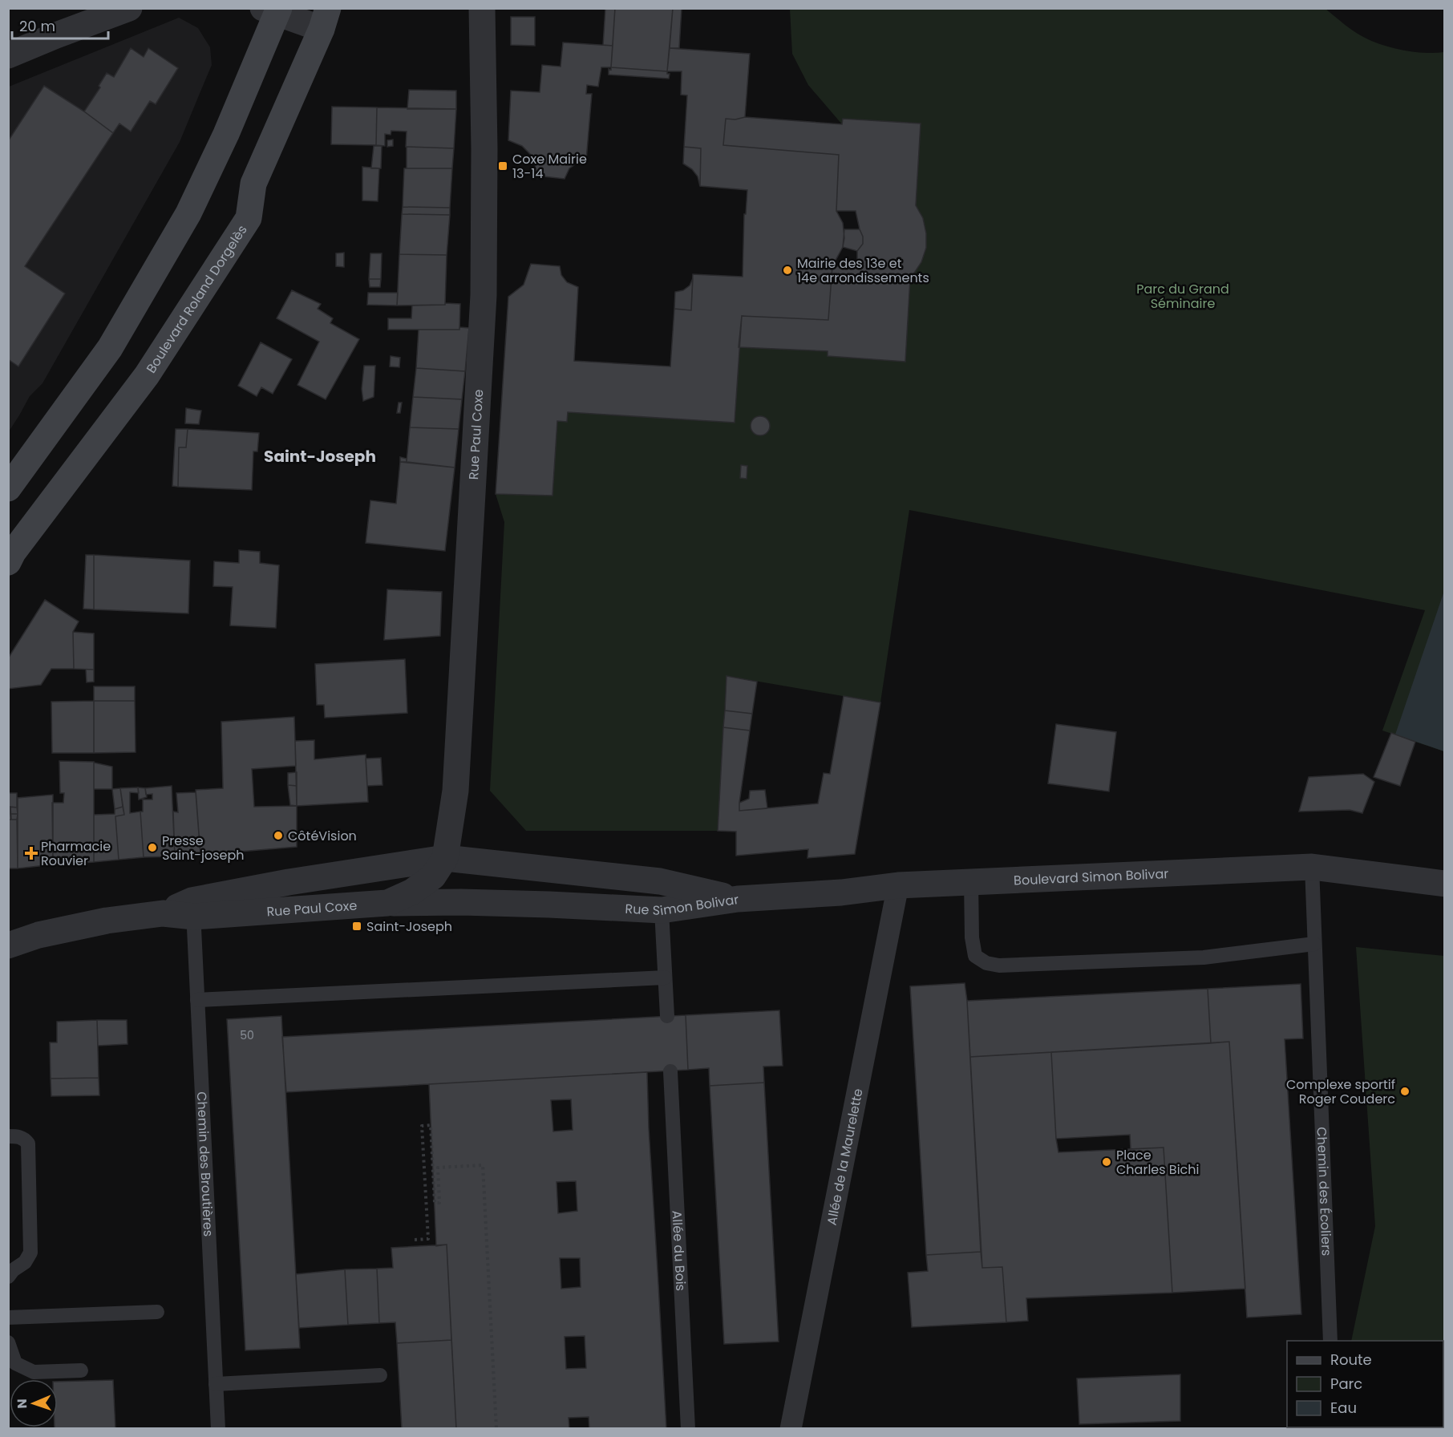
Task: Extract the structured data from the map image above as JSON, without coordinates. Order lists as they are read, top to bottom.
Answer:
{
  "streets": {
    "main road": ["Boulevard Roland Dorgelès"],
    "street": [
      "Rue Paul Coxe",
      "Boulevard Simon Bolivar",
      "Rue Simon Bolivar",
      "Allée de la Maurelette"
    ],
    "lane": ["Chemin des Broutières", "Chemin des Écoliers", "Allée du Bois"]
  },
  "crossings": [
    ["Rue Paul Coxe", "Rue Simon Bolivar"],
    ["Rue Paul Coxe", "Chemin des Broutières"],
    ["Boulevard Simon Bolivar", "Rue Simon Bolivar"],
    ["Boulevard Simon Bolivar", "Allée de la Maurelette"],
    ["Boulevard Simon Bolivar", "Chemin des Écoliers"]
  ],
  "districts": ["Saint-Joseph"],
  "parks": ["Parc du Grand Séminaire"],
  "places": {
    "transit": ["Coxe Mairie 13-14", "Saint-Joseph"],
    "other": [
      "Mairie des 13e et 14e arrondissements",
      "CôtéVision",
      "Presse Saint-joseph",
      "Complexe sportif Roger Couderc",
      "Place Charles Bichi"
    ],
    "health": ["Pharmacie Rouvier"]
  },
  "house_numbers": ["50"],
  "legend": ["Route", "Parc", "Eau"],
  "scale_bar": "20 m",
  "north": "left"
}
